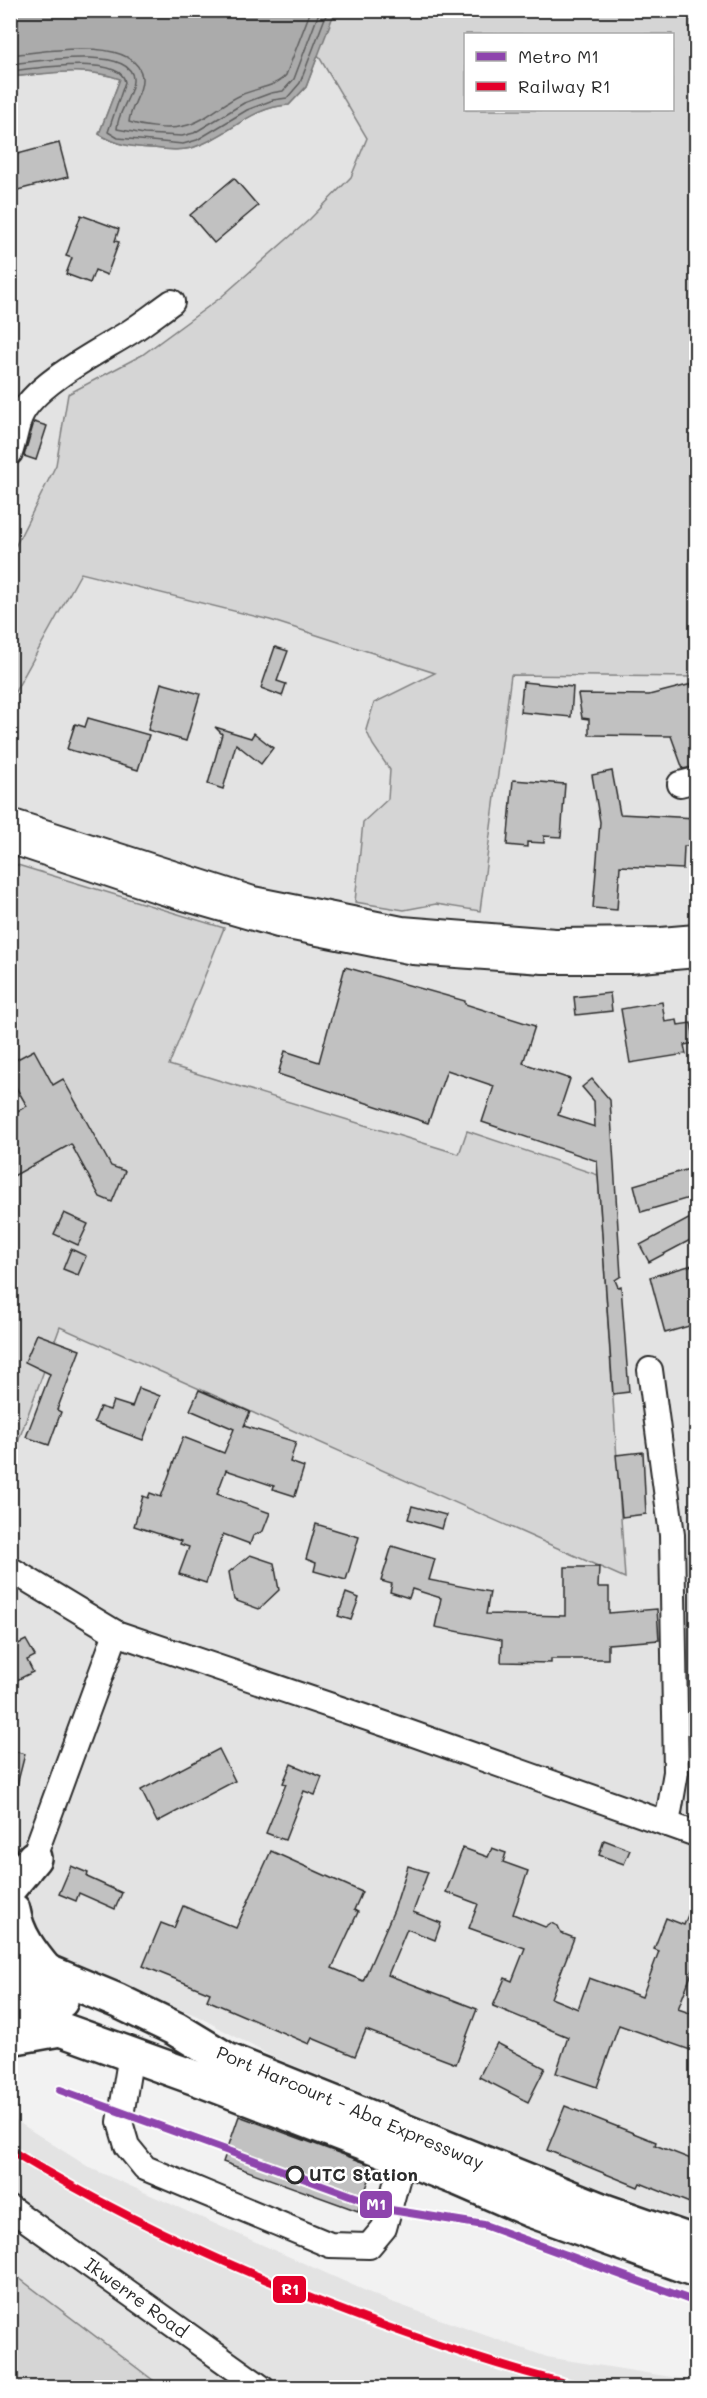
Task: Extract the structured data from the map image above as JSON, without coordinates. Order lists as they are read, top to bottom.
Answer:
{
  "streets": {
    "highway": ["Port Harcourt - Aba Expressway"],
    "street": ["Ikwerre Road"]
  },
  "places": ["UTC Station"],
  "lines": ["metro line M1", "rail line R1"],
  "legend": ["Metro M1", "Railway R1"]
}
